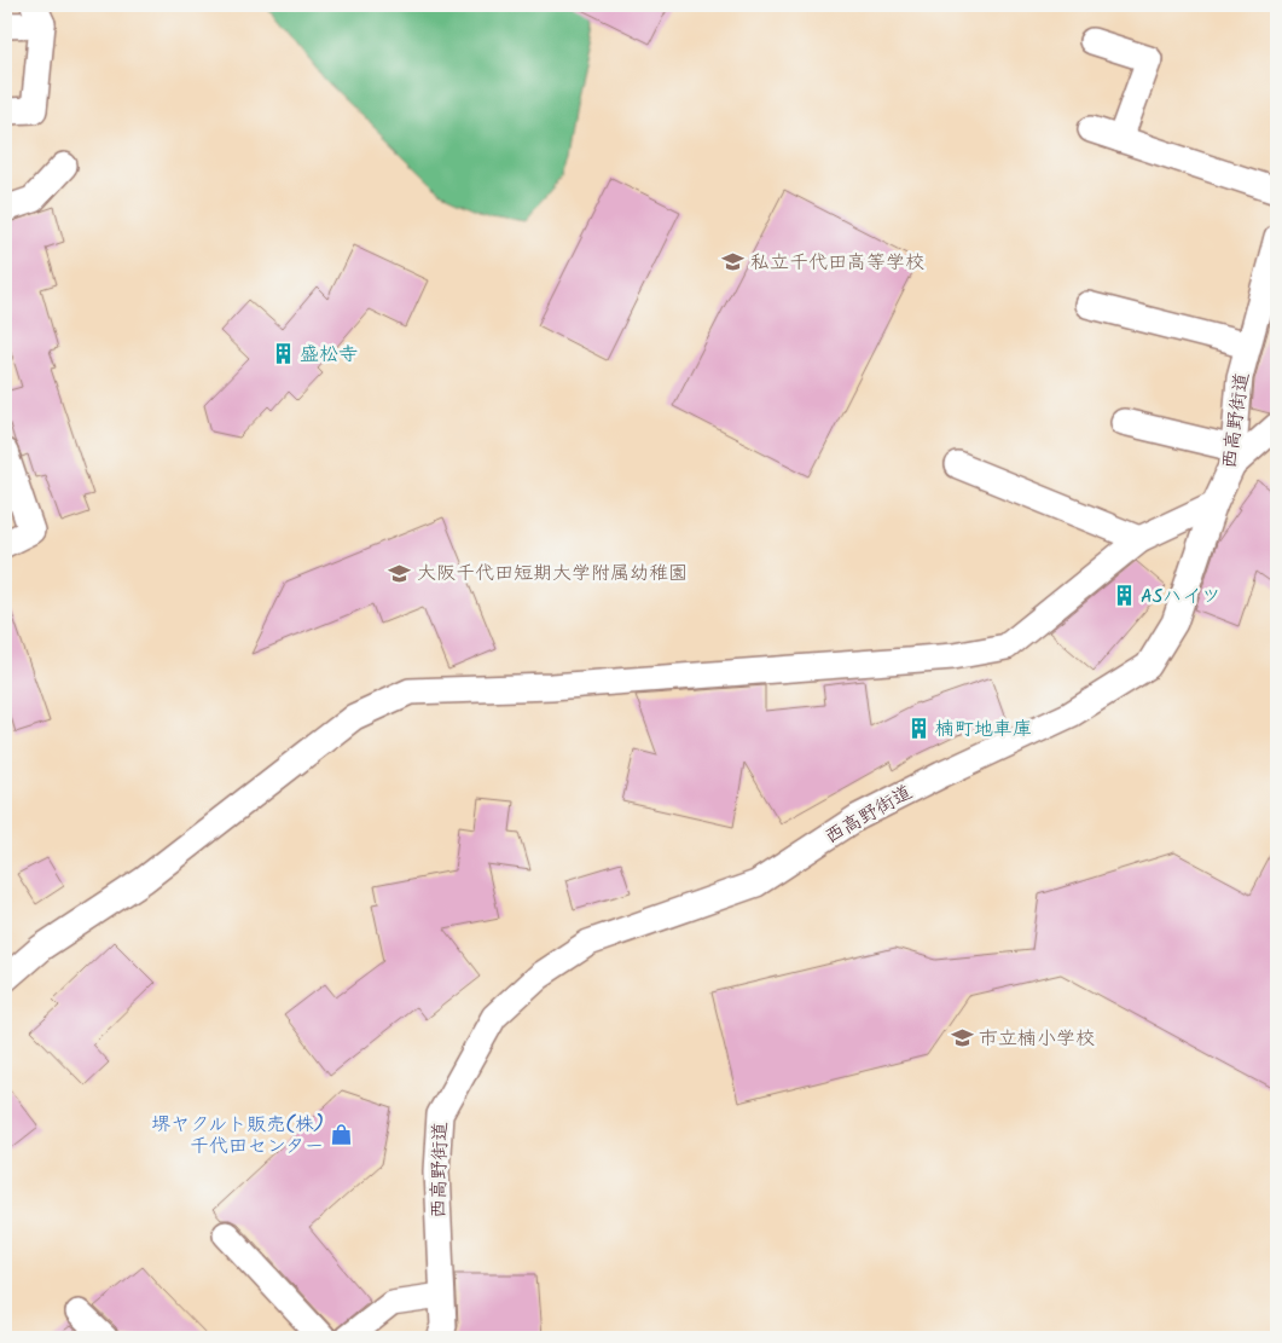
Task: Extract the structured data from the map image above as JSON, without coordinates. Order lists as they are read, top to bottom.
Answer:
{
  "streets": {
    "street": ["西高野街道"]
  },
  "places": {
    "school or university": ["私立千代田高等学校", "大阪千代田短期大学附属幼稚園", "市立楠小学校"],
    "building": ["盛松寺", "ASハイツ", "楠町地車庫"],
    "shop": ["堺ヤクルト販売(株) 千代田センター"]
  }
}
